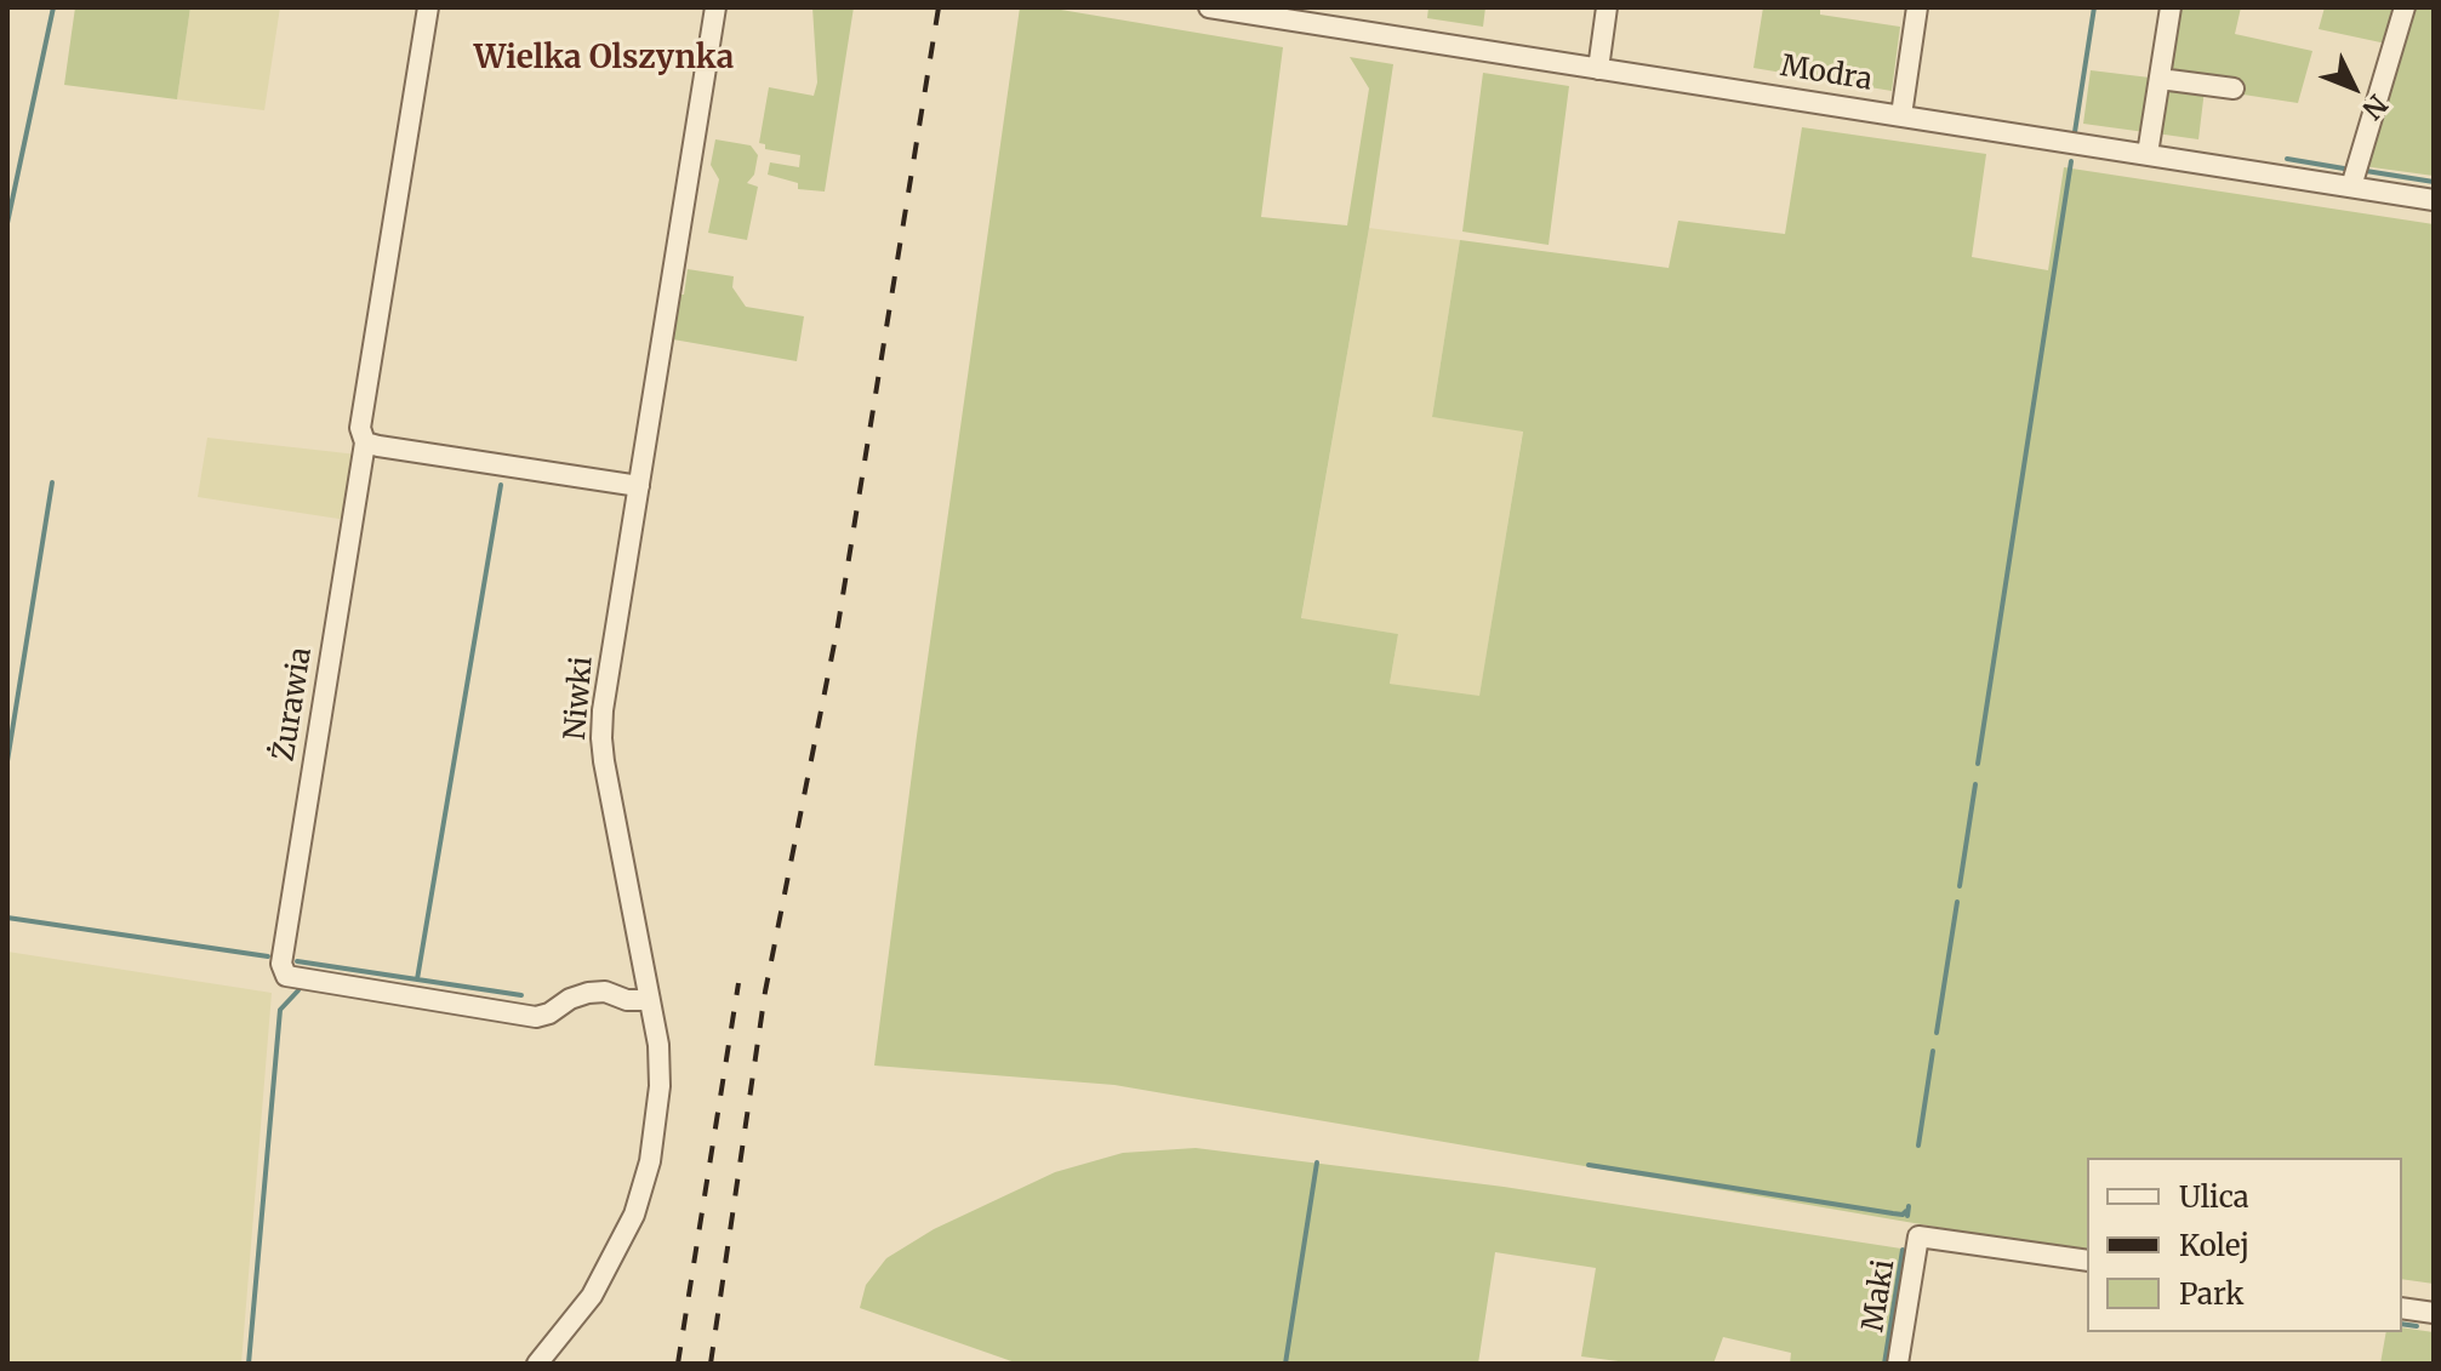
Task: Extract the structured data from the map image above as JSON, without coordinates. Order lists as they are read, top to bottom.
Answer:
{
  "streets": {
    "street": [
      "Modra",
      "Niwki",
      "Żurawia",
      "Maki"
    ]
  },
  "crossings": [
    ["Niwki", "Żurawia"]
  ],
  "districts": ["Wielka Olszynka"],
  "legend": ["Ulica", "Kolej", "Park"],
  "north": "bottom right"
}
